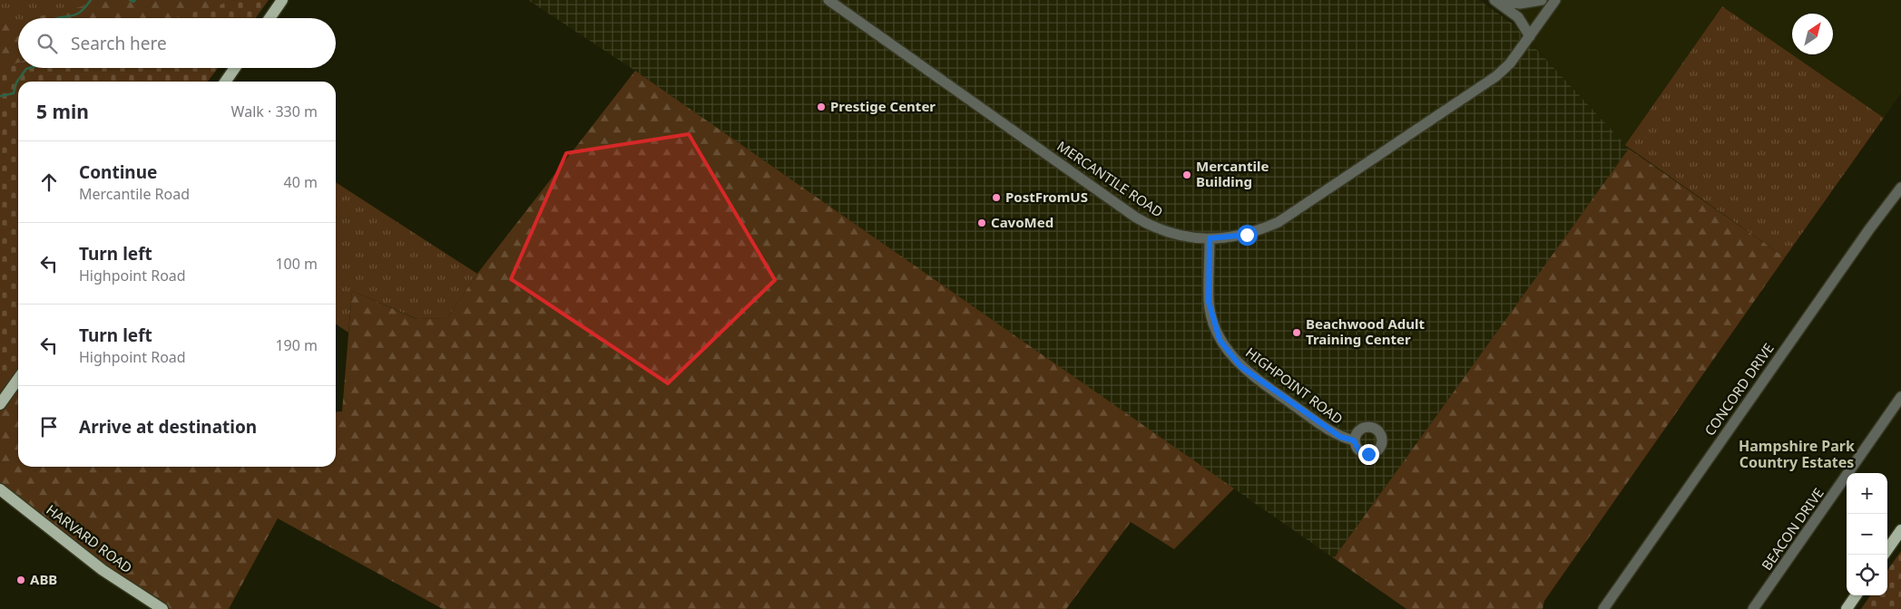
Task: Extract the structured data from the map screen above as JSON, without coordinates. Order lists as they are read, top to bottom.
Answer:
{
  "streets": {
    "main road": ["HARVARD ROAD"],
    "street": [
      "MERCANTILE ROAD",
      "HIGHPOINT ROAD",
      "CONCORD DRIVE",
      "BEACON DRIVE"
    ]
  },
  "crossings": [
    ["MERCANTILE ROAD", "HIGHPOINT ROAD"]
  ],
  "districts": ["Hampshire Park Country Estates"],
  "places": [
    "Prestige Center",
    "Mercantile Building",
    "PostFromUS",
    "CavoMed",
    "Beachwood Adult Training Center",
    "ABB"
  ],
  "north": "top right",
  "page": {
    "search": "Search here",
    "heading": ["5 min", "Walk · 330 m"],
    "list": [
      ["Continue", "Mercantile Road", "40 m"],
      ["Turn left", "Highpoint Road", "100 m"],
      ["Turn left", "Highpoint Road", "190 m"],
      "Arrive at destination"
    ],
    "map_buttons": ["+", "−"]
  }
}
